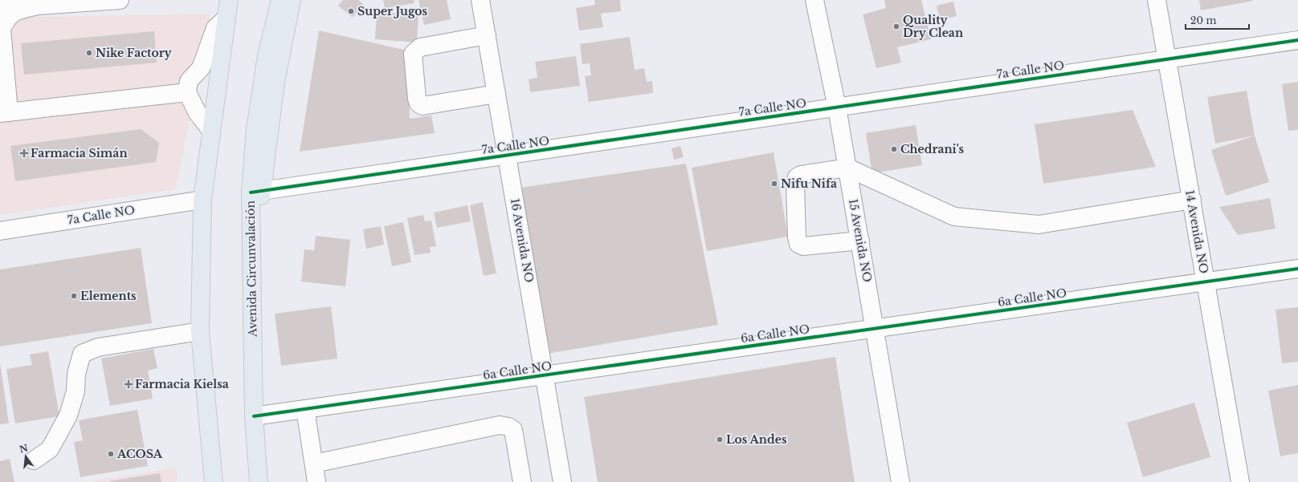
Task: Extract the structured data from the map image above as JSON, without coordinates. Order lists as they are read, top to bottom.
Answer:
{
  "streets": {
    "highway": ["Avenida Circunvalación"],
    "street": [
      "7a Calle NO",
      "14 Avenida NO",
      "16 Avenida NO",
      "15 Avenida NO",
      "6a Calle NO"
    ]
  },
  "crossings": [
    ["7a Calle NO", "14 Avenida NO"],
    ["7a Calle NO", "16 Avenida NO"],
    ["7a Calle NO", "15 Avenida NO"],
    ["7a Calle NO", "Avenida Circunvalación"],
    ["14 Avenida NO", "6a Calle NO"],
    ["16 Avenida NO", "6a Calle NO"],
    ["15 Avenida NO", "6a Calle NO"],
    ["Avenida Circunvalación", "6a Calle NO"]
  ],
  "places": {
    "other": [
      "Super Jugos",
      "Quality Dry Clean",
      "Nike Factory",
      "Chedrani's",
      "Nifu Nifa",
      "Elements",
      "Los Andes",
      "ACOSA"
    ],
    "health": ["Farmacia Simán", "Farmacia Kielsa"]
  },
  "scale_bar": "20 m",
  "north": "top"
}
